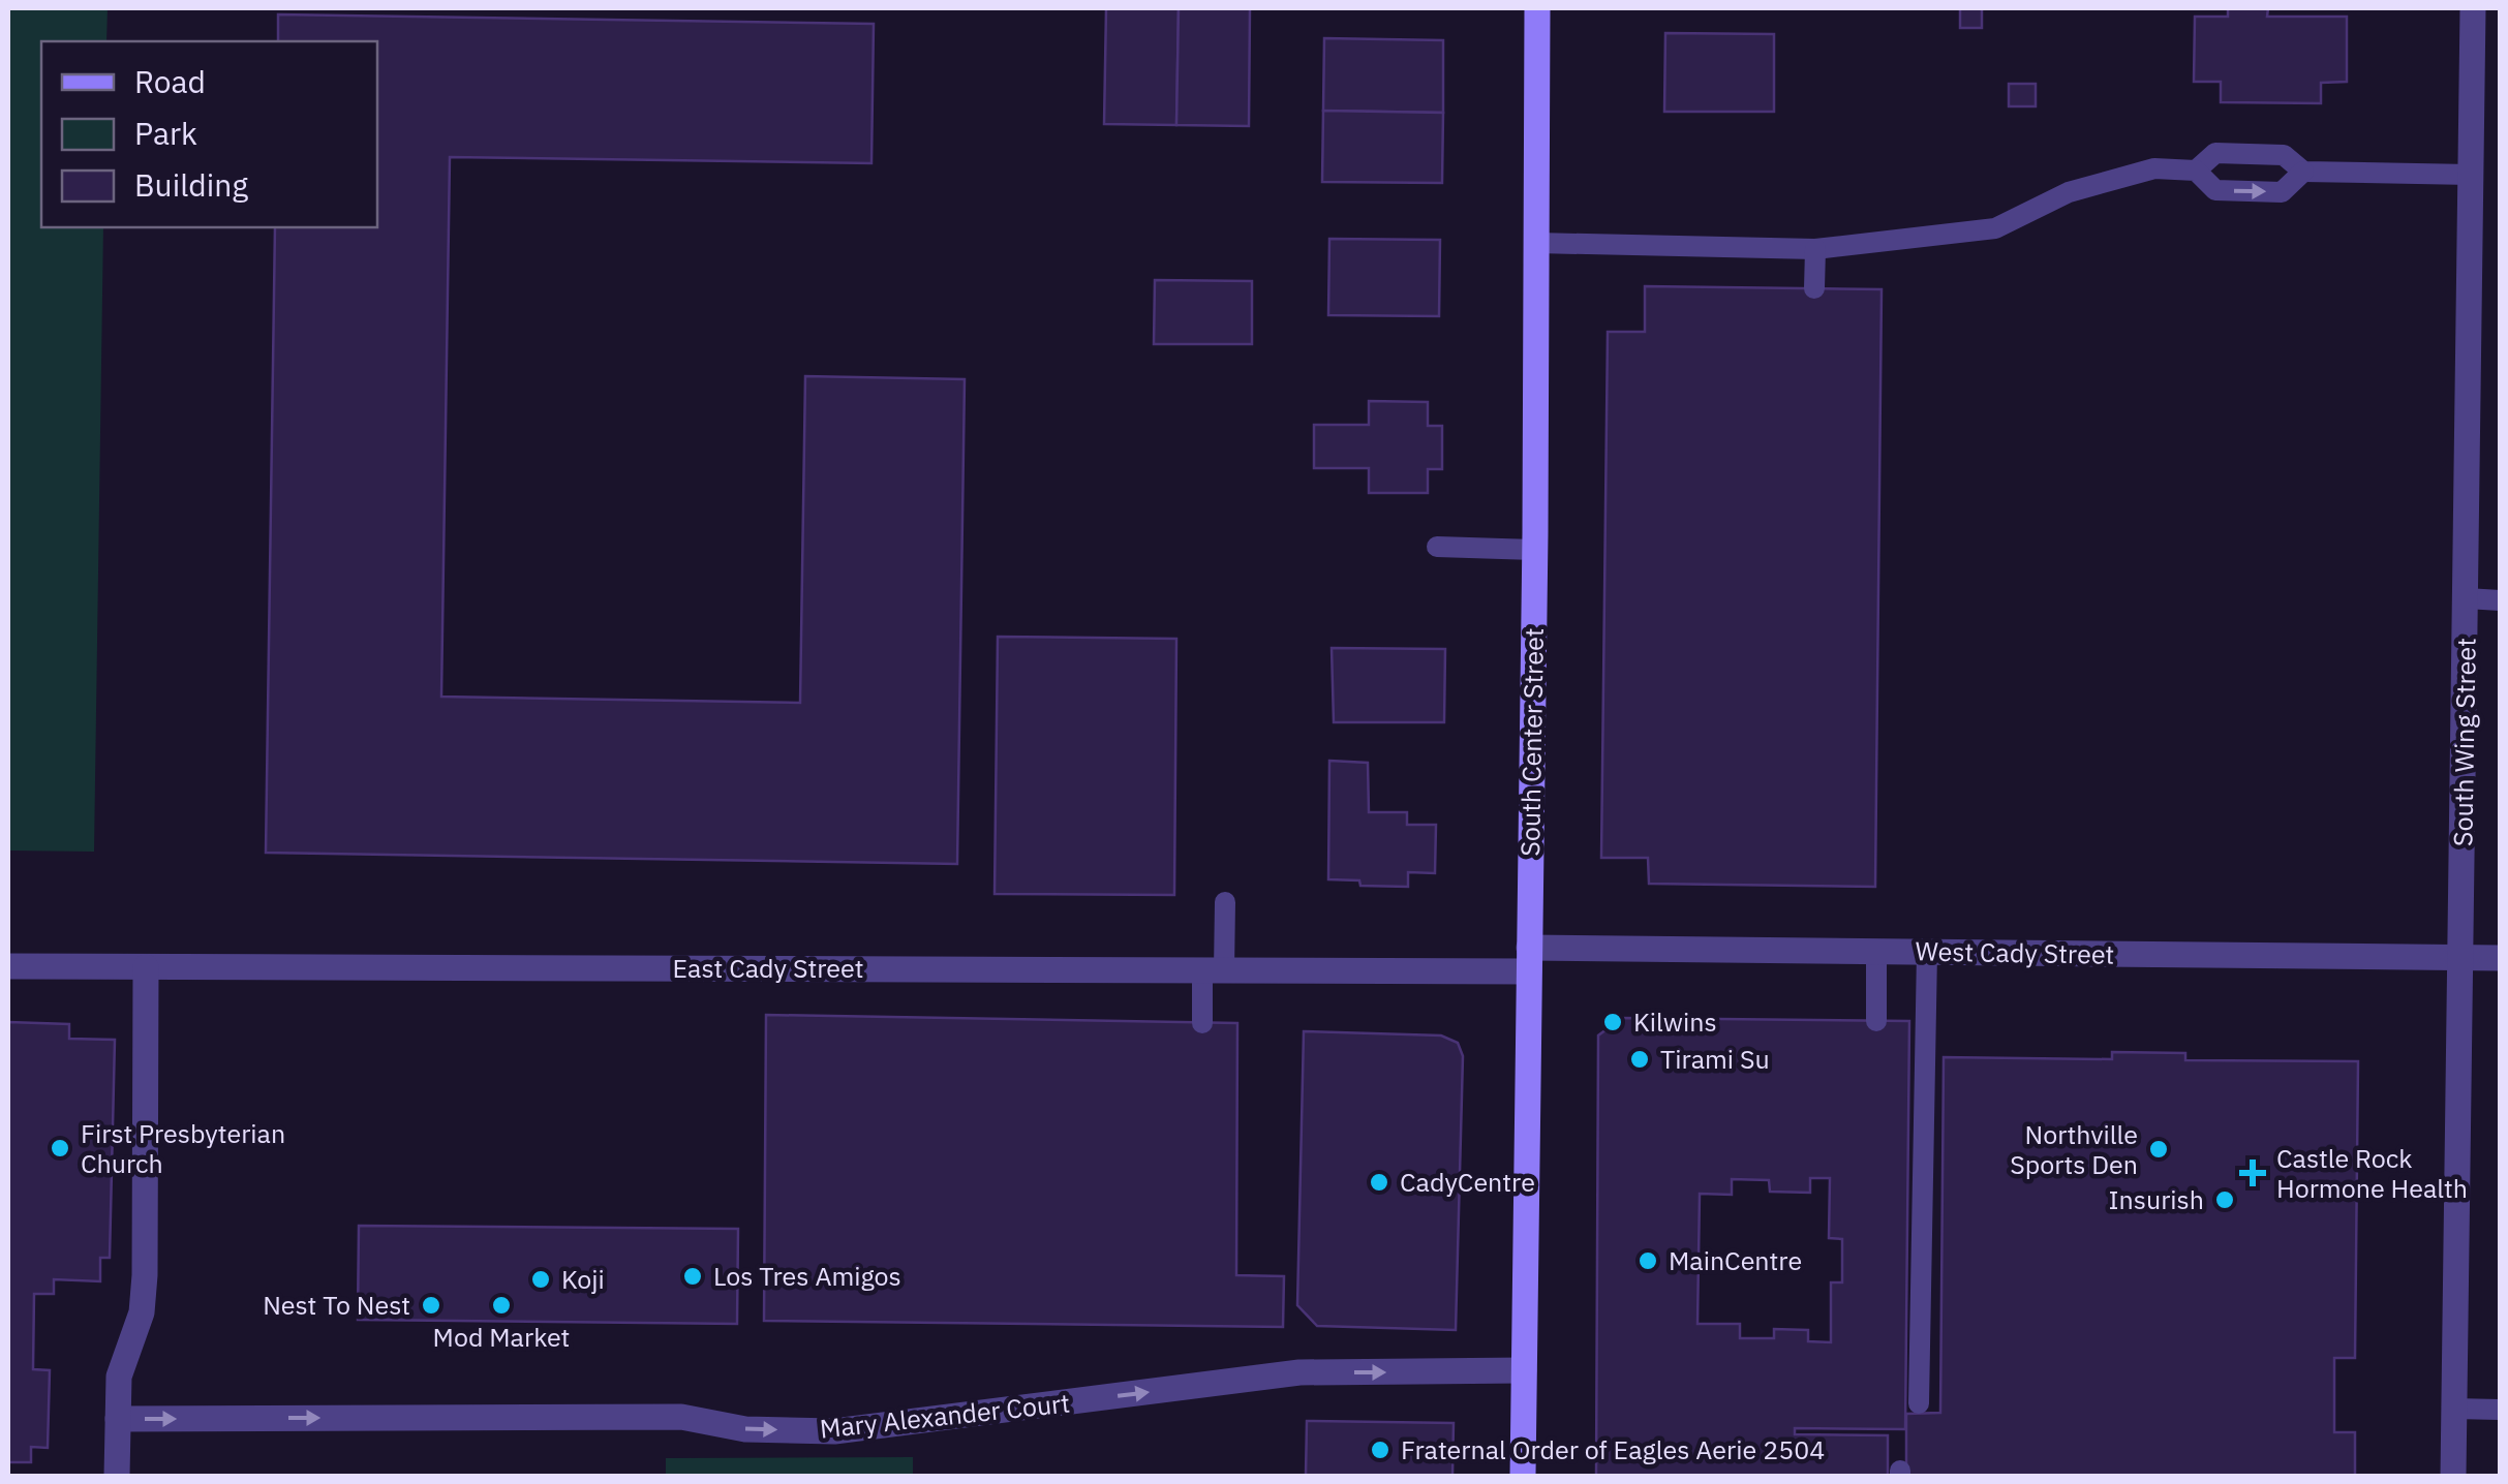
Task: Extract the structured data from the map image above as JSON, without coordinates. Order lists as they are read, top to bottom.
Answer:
{
  "streets": {
    "main road": ["South Center Street"],
    "street": [
      "South Wing Street",
      "West Cady Street",
      "East Cady Street",
      "Mary Alexander Court"
    ]
  },
  "crossings": [
    ["South Center Street", "West Cady Street"],
    ["South Center Street", "East Cady Street"],
    ["South Center Street", "Mary Alexander Court"],
    ["South Wing Street", "West Cady Street"],
    ["West Cady Street", "East Cady Street"]
  ],
  "one_way": ["Mary Alexander Court"],
  "places": {
    "other": [
      "Kilwins",
      "Tirami Su",
      "First Presbyterian Church",
      "Northville Sports Den",
      "CadyCentre",
      "Insurish",
      "MainCentre",
      "Los Tres Amigos",
      "Koji",
      "Nest To Nest",
      "Mod Market",
      "Fraternal Order of Eagles Aerie 2504"
    ],
    "health": ["Castle Rock Hormone Health"]
  },
  "legend": ["Road", "Park", "Building"]
}
